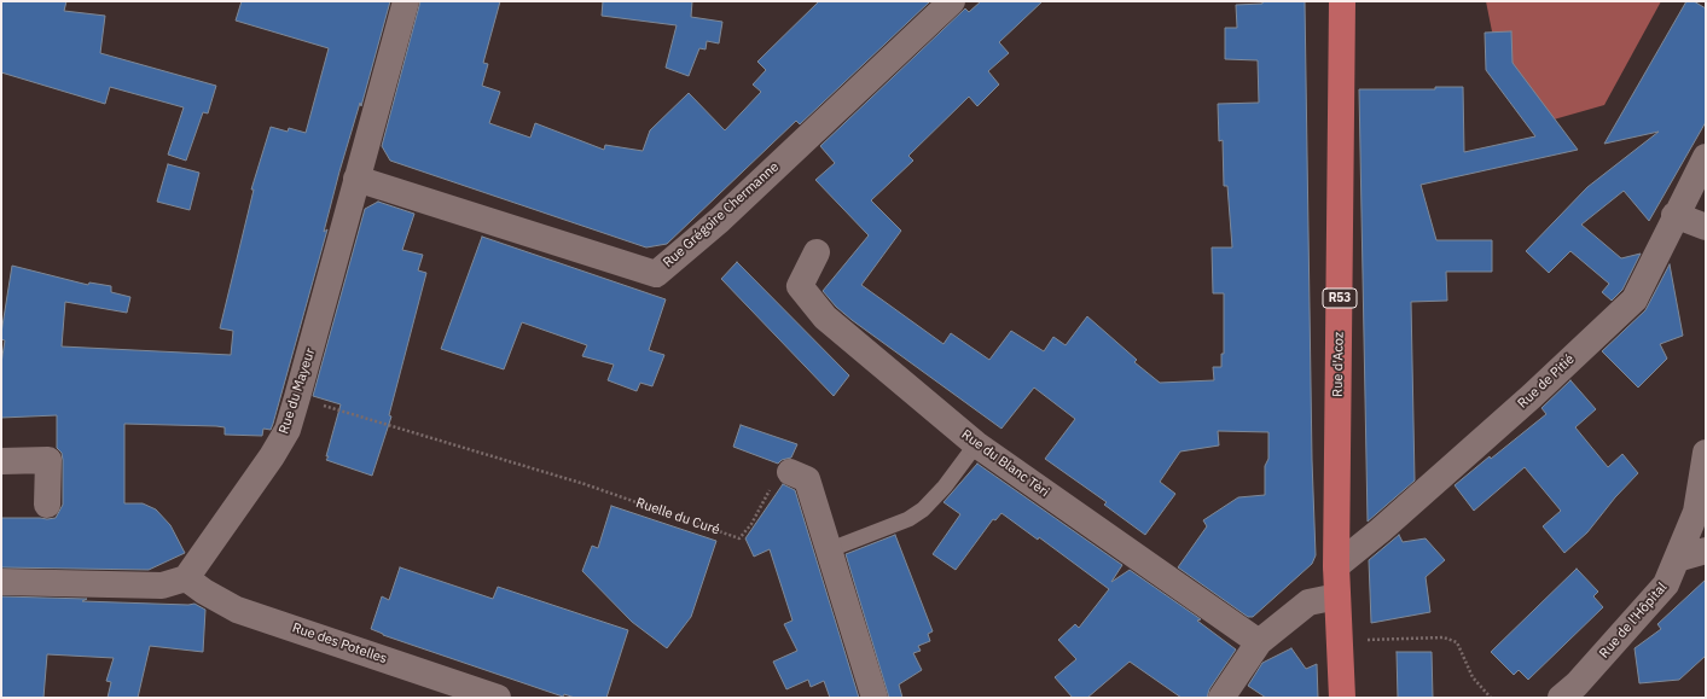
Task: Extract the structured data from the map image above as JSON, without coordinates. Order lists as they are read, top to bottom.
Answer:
{
  "streets": {
    "main road": ["R53", "Rue d'Acoz"],
    "street": [
      "Rue Grégoire Chermanne",
      "Rue de Pitié",
      "Rue du Mayeur",
      "Rue du Blanc Tèri",
      "Rue de l'Hôpital",
      "Rue des Potelles"
    ],
    "path": ["Ruelle du Curé"]
  },
  "crossings": [
    ["Rue Grégoire Chermanne", "Rue du Mayeur"],
    ["Rue d'Acoz", "Rue de Pitié"],
    ["Rue du Mayeur", "Ruelle du Curé"],
    ["Rue du Mayeur", "Rue des Potelles"]
  ]
}
